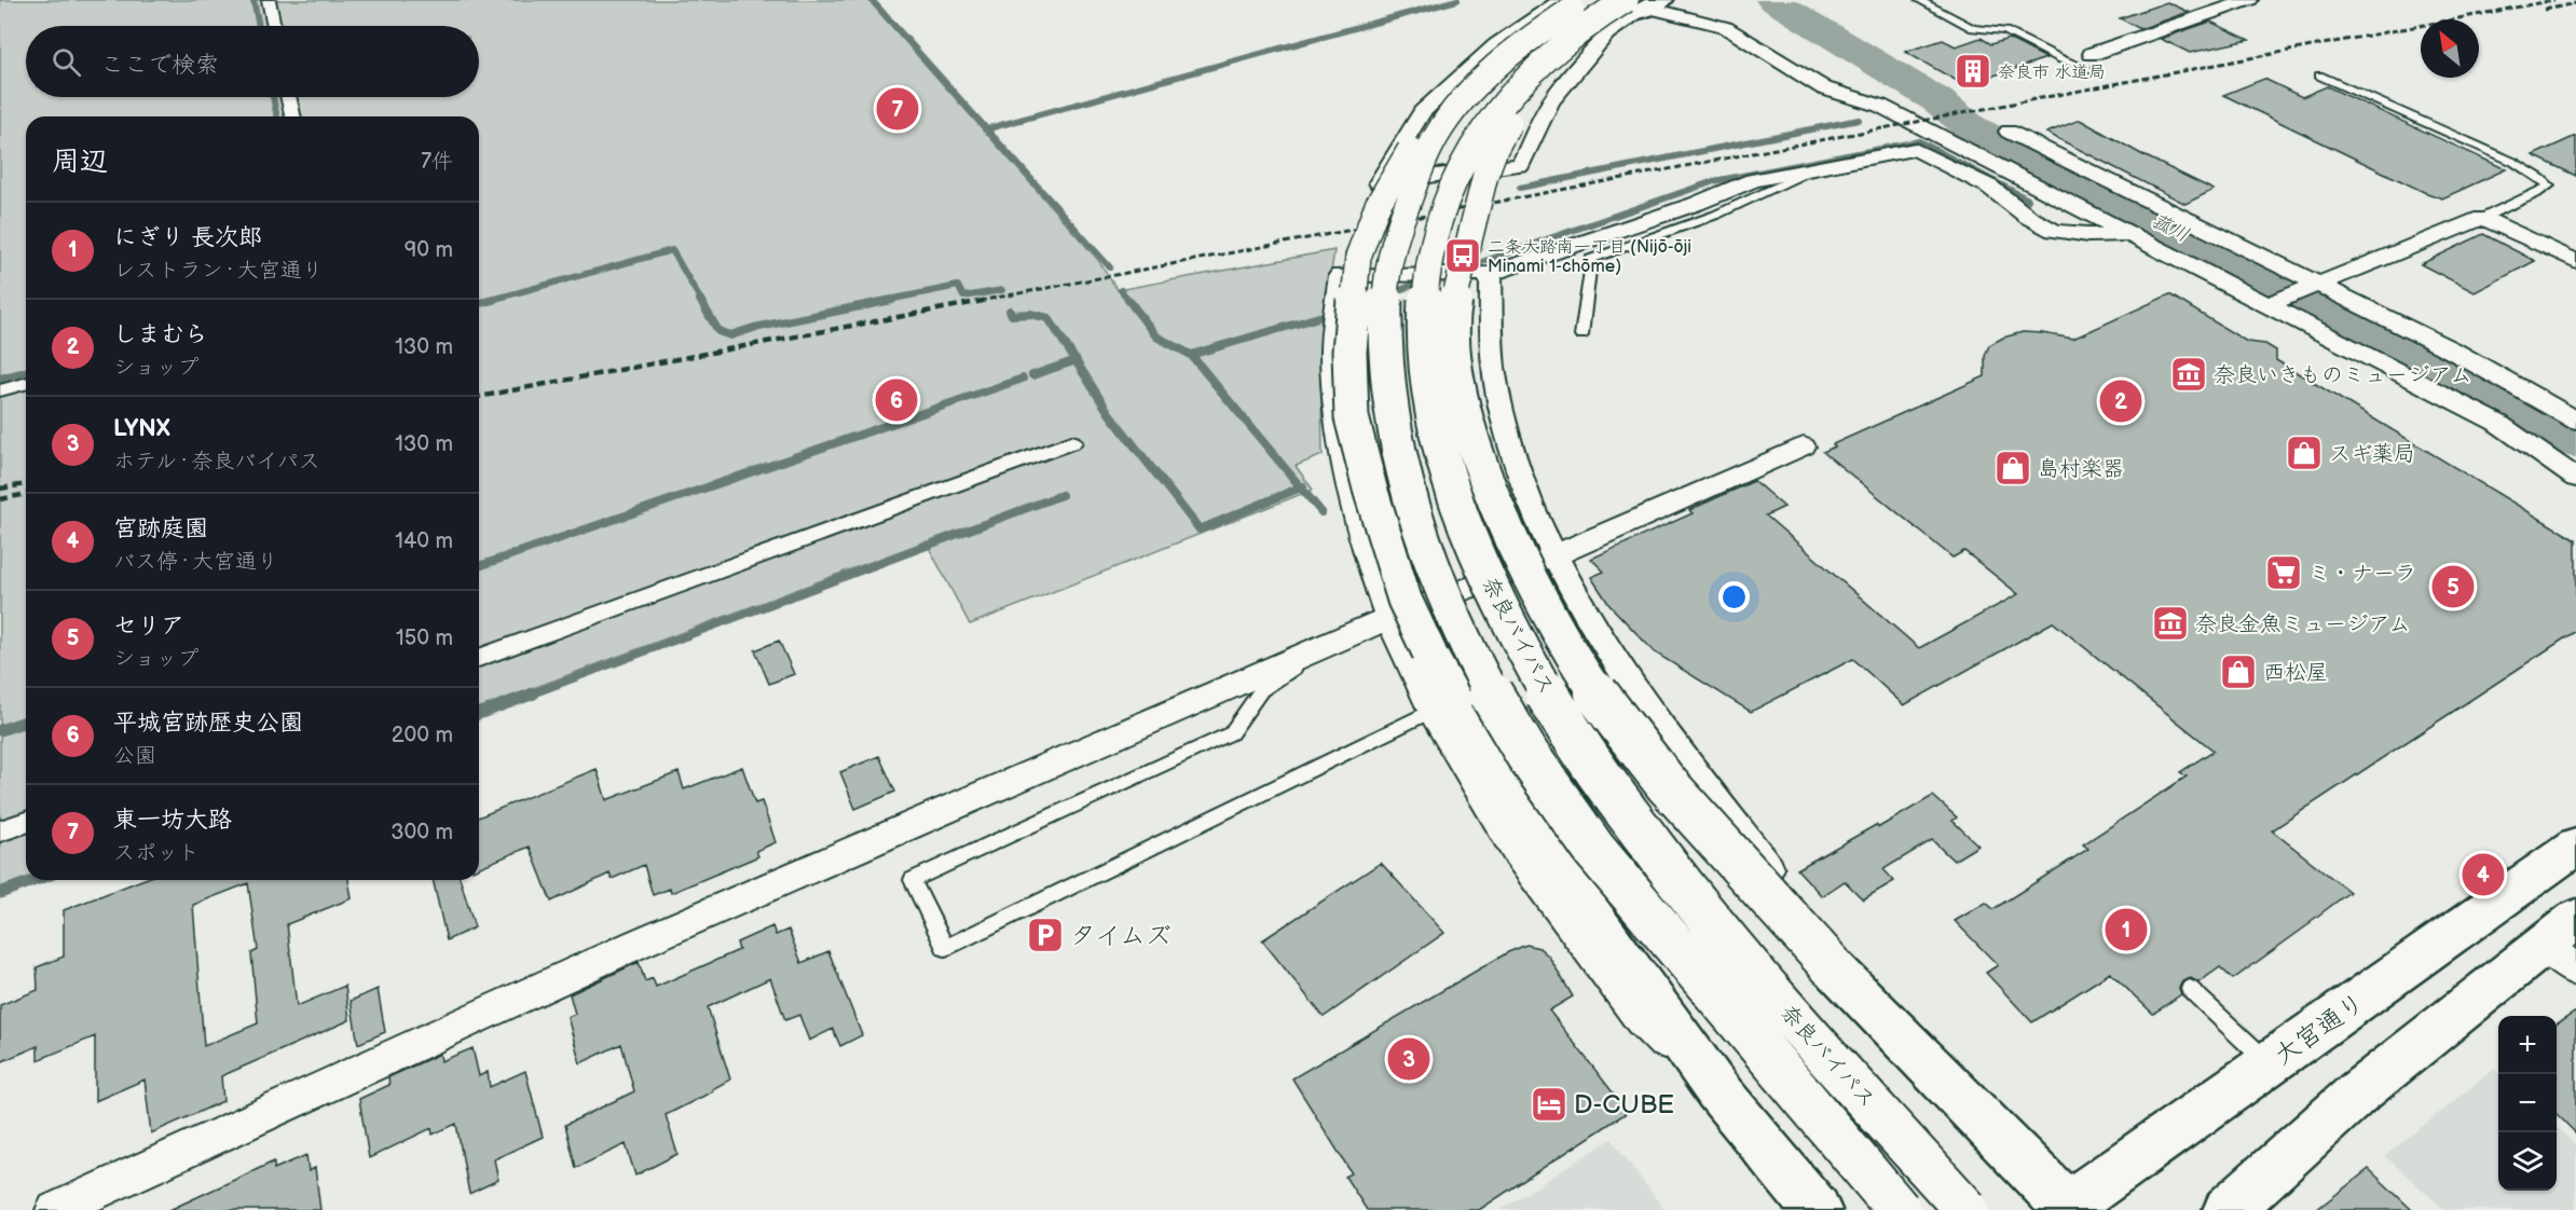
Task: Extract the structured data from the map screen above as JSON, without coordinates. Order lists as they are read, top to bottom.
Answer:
{
  "streets": {
    "highway": ["奈良バイパス", "大宮通り"]
  },
  "water": ["菰川"],
  "places": {
    "building": ["奈良市 水道局"],
    "bus stop": ["二条大路南一丁目 (Nijō-ōji Minami 1-chōme)"],
    "museum": ["奈良いきものミュージアム", "奈良金魚ミュージアム"],
    "shop": ["スギ薬局", "島村楽器", "西松屋"],
    "supermarket": ["ミ・ナーラ"],
    "parking": ["タイムズ"],
    "hotel": ["D-CUBE"]
  },
  "north": "top left",
  "page": {
    "search": "ここで検索",
    "pins": [
      "7",
      "6",
      "2",
      "5",
      "4",
      "1",
      "3"
    ],
    "heading": ["周辺", "7件"],
    "list": [
      {
        "mark": "1",
        "name": "にぎり 長次郎",
        "note": "レストラン · 大宮通り",
        "value": "90 m"
      },
      {
        "mark": "2",
        "name": "しまむら",
        "note": "ショップ",
        "value": "130 m"
      },
      {
        "mark": "3",
        "name": "LYNX",
        "note": "ホテル · 奈良バイパス",
        "value": "130 m"
      },
      {
        "mark": "4",
        "name": "宮跡庭園",
        "note": "バス停 · 大宮通り",
        "value": "140 m"
      },
      {
        "mark": "5",
        "name": "セリア",
        "note": "ショップ",
        "value": "150 m"
      },
      {
        "mark": "6",
        "name": "平城宮跡歴史公園",
        "note": "公園",
        "value": "200 m"
      },
      {
        "mark": "7",
        "name": "東一坊大路",
        "note": "スポット",
        "value": "300 m"
      }
    ],
    "map_buttons": ["+", "−"]
  }
}
